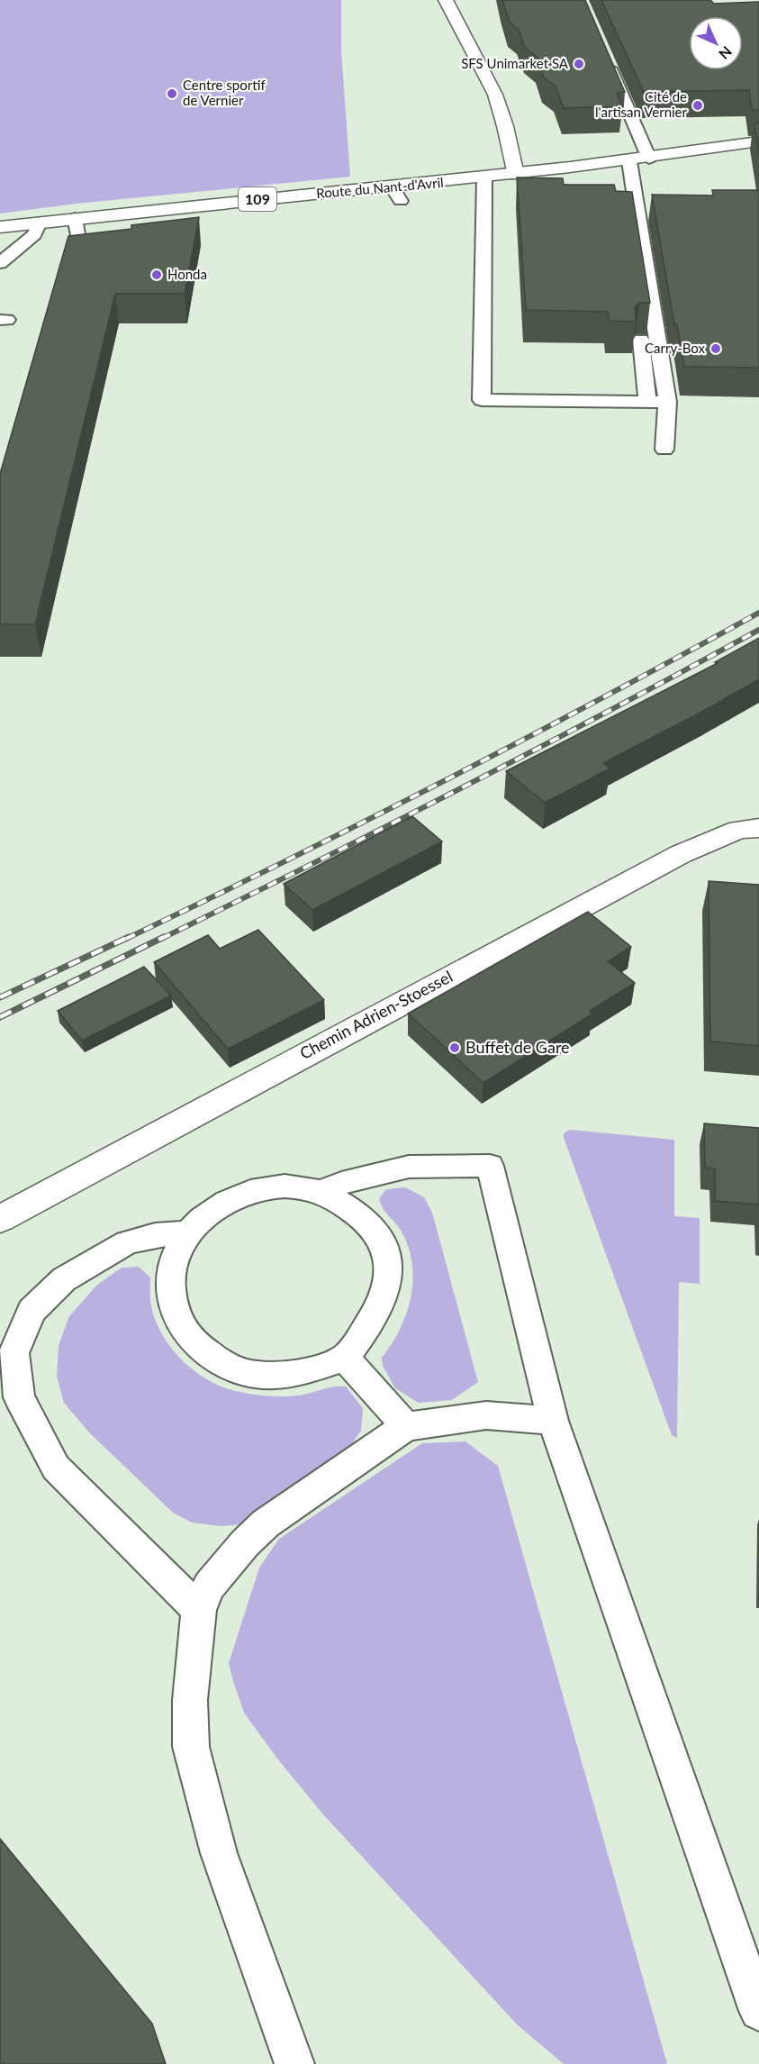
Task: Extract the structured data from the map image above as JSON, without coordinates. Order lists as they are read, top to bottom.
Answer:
{
  "streets": {
    "street": ["Route du Nant-d'Avril", "109", "Chemin Adrien-Stoessel"]
  },
  "places": [
    "SFS Unimarket SA",
    "Centre sportif de Vernier",
    "Cité de l'artisan Vernier",
    "Honda",
    "Carry-Box",
    "Buffet de Gare"
  ],
  "north": "bottom right"
}
